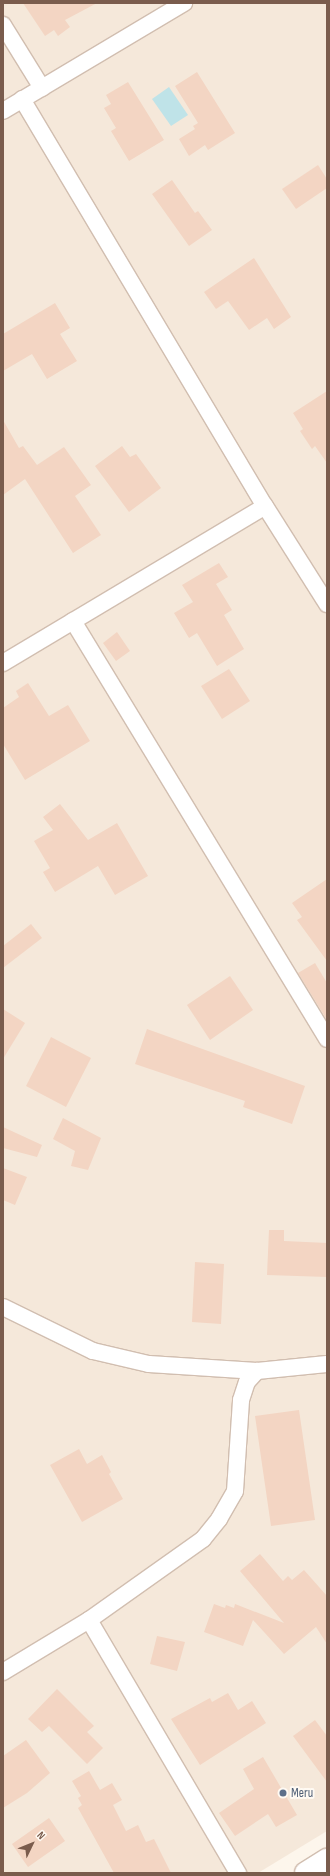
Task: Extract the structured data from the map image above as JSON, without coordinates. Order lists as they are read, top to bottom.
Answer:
{
  "places": ["Meru"],
  "north": "top right"
}
